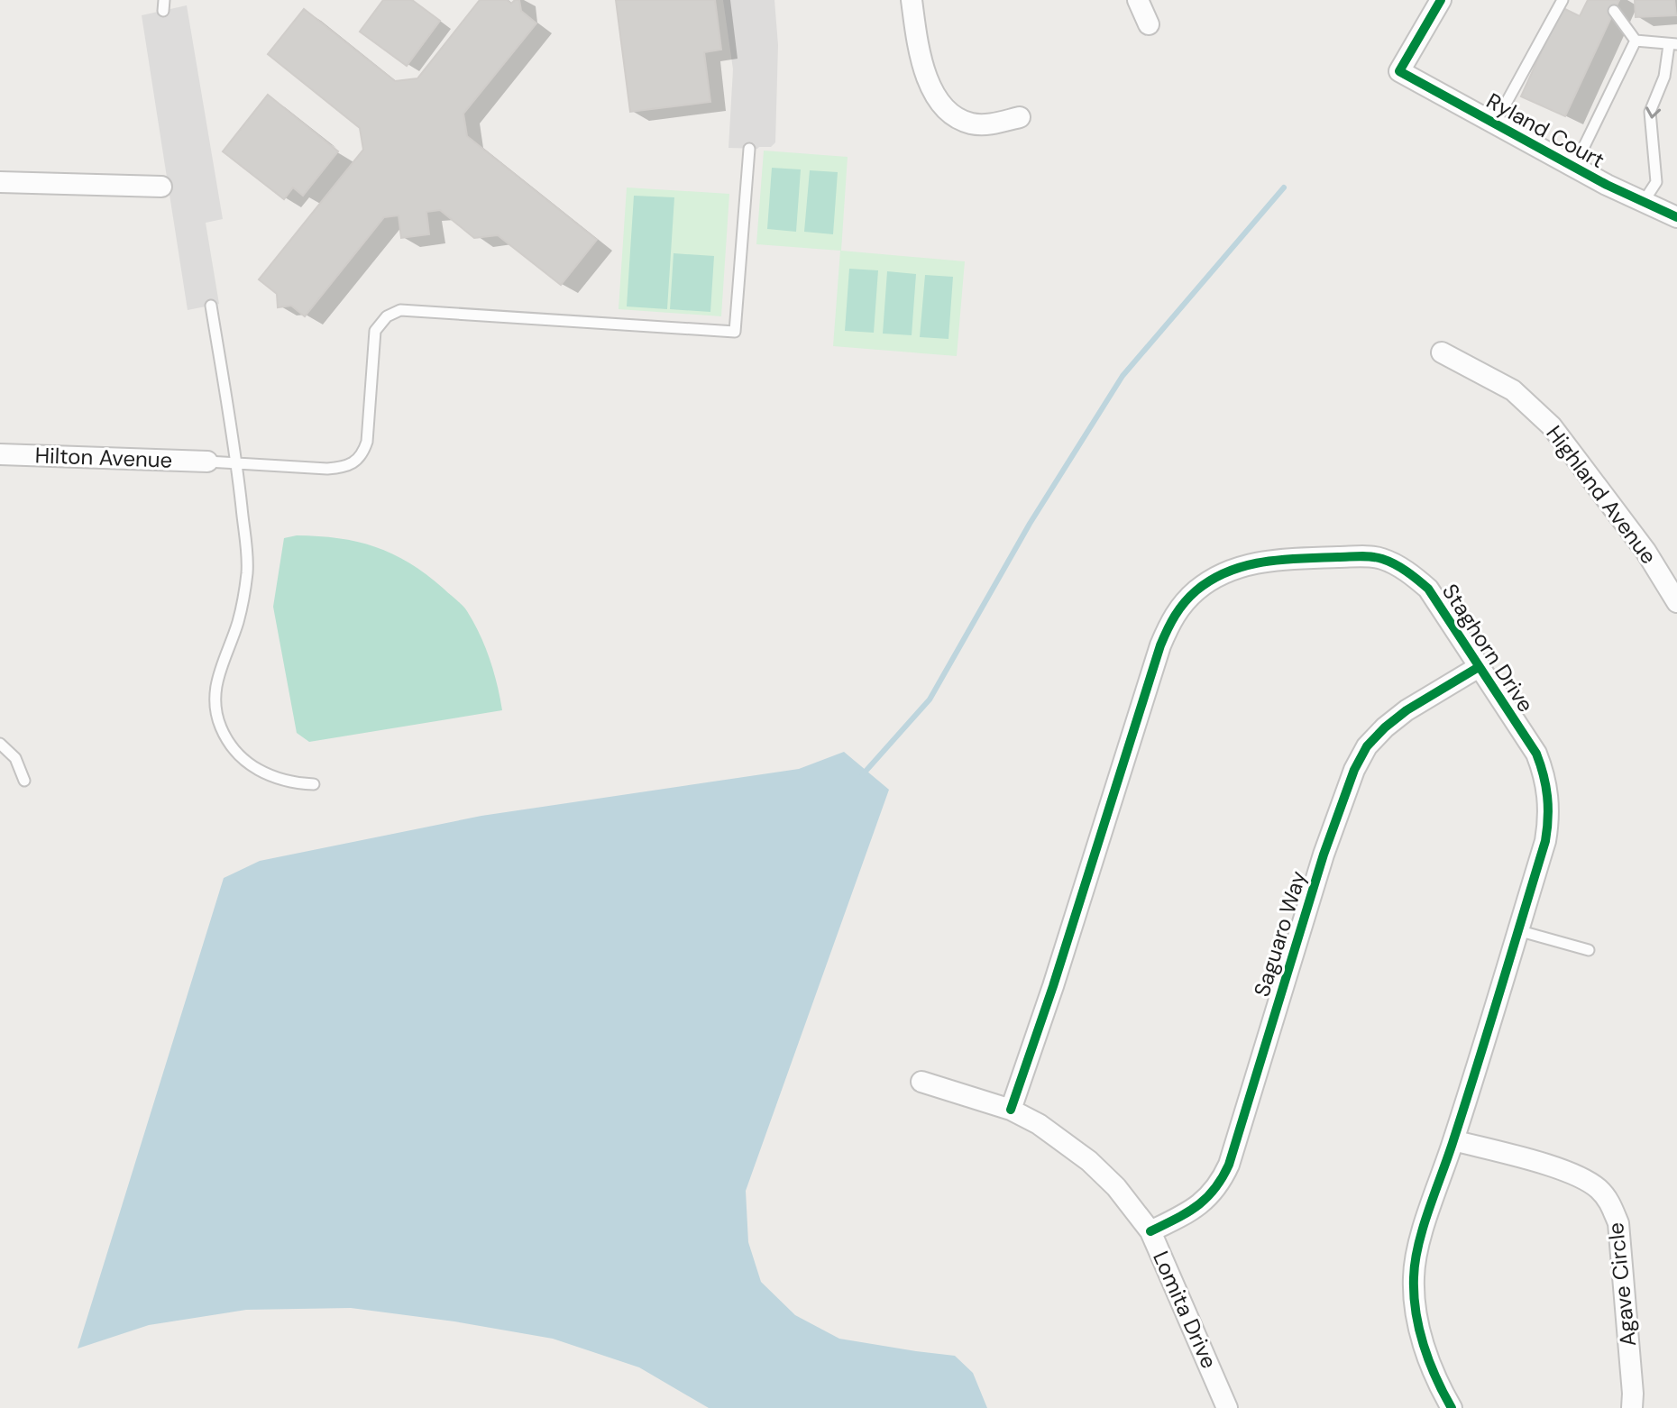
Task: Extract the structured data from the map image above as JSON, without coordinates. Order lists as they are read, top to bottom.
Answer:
{
  "streets": {
    "street": [
      "Ryland Court",
      "Hilton Avenue",
      "Highland Avenue",
      "Staghorn Drive",
      "Saguaro Way",
      "Agave Circle",
      "Lomita Drive"
    ]
  },
  "crossings": [
    ["Staghorn Drive", "Saguaro Way"],
    ["Staghorn Drive", "Agave Circle"],
    ["Staghorn Drive", "Lomita Drive"],
    ["Saguaro Way", "Lomita Drive"]
  ]
}
